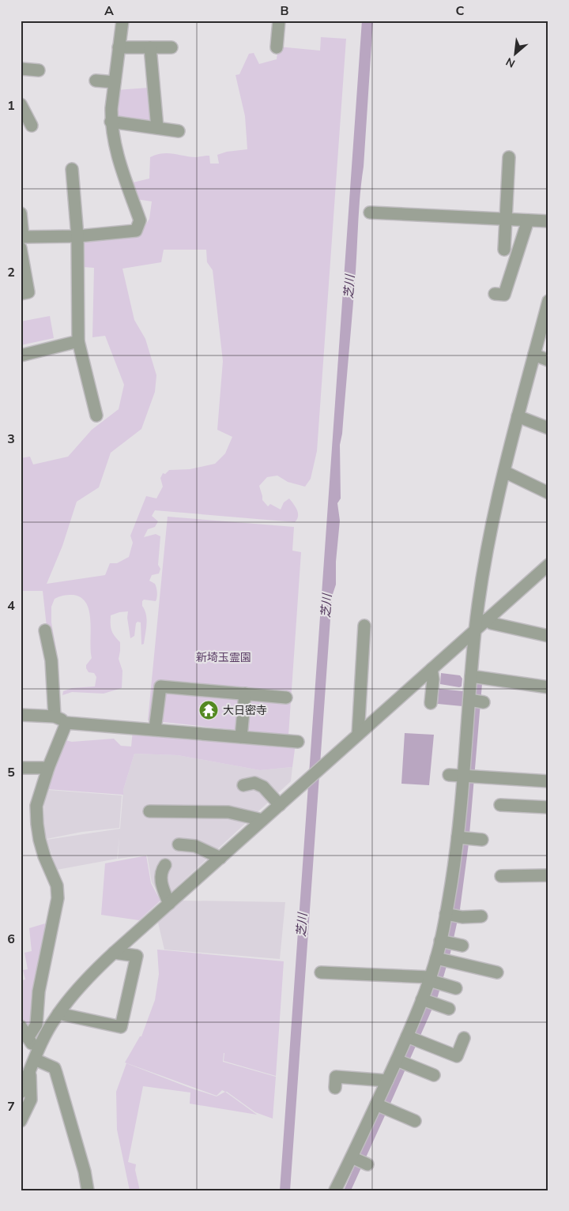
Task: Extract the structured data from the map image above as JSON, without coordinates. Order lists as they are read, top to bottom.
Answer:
{
  "water": ["芝川"],
  "parks": ["新埼玉霊園"],
  "places": {
    "temple": ["大日密寺"]
  },
  "north": "bottom left",
  "grid": {
    "columns": ["A", "B", "C"],
    "rows": [
      "1",
      "2",
      "3",
      "4",
      "5",
      "6",
      "7"
    ]
  }
}
